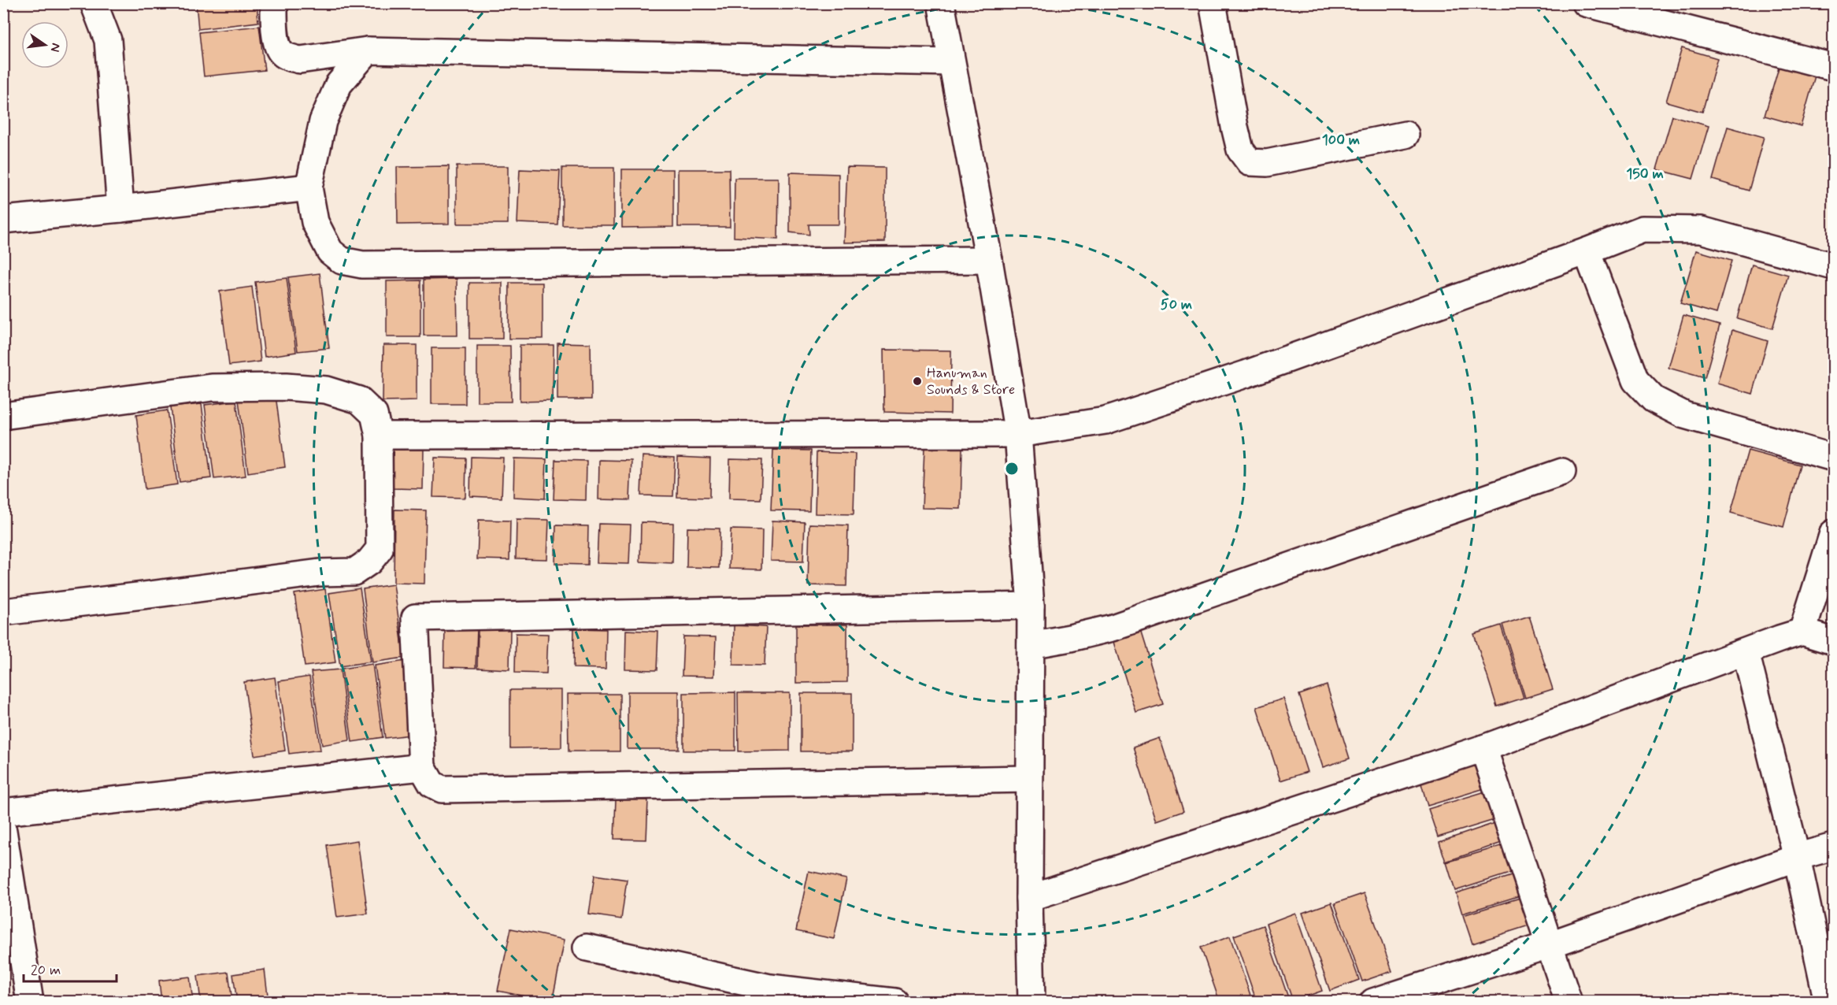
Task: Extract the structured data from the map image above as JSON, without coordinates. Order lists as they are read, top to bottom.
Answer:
{
  "places": ["Hanuman Sounds & Store"],
  "scale_bar": "20 m",
  "north": "right",
  "rings": ["100 m", "150 m", "50 m"]
}
